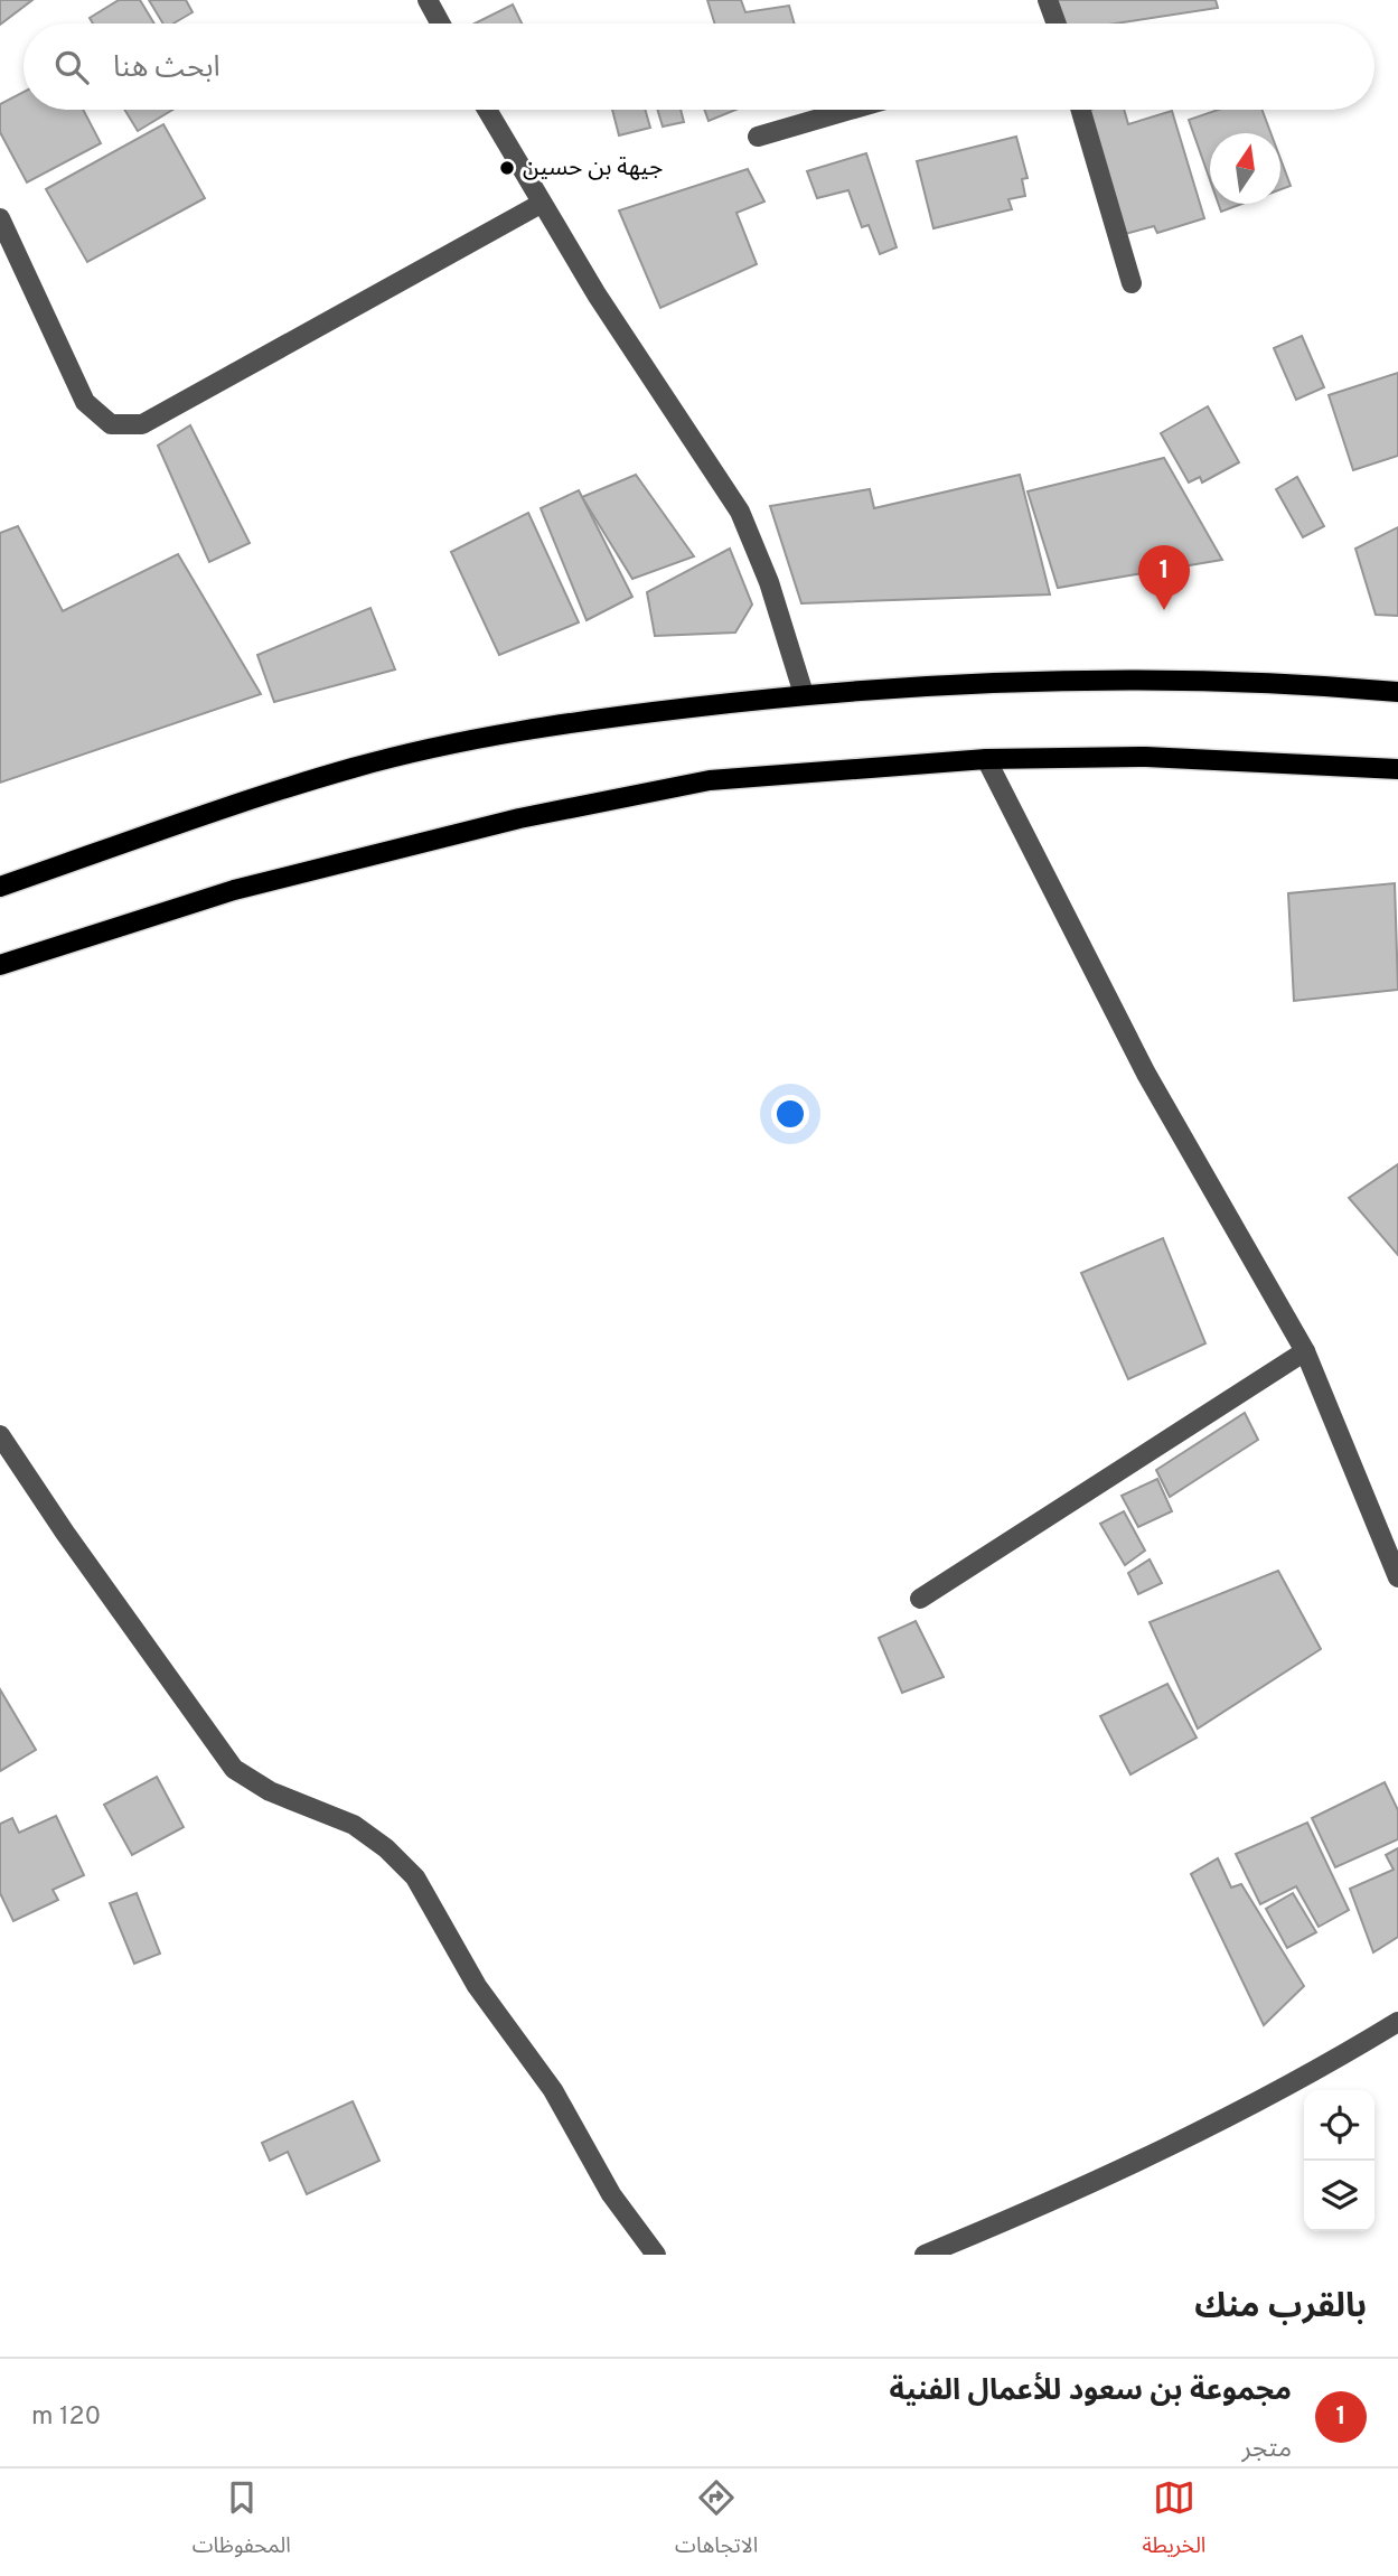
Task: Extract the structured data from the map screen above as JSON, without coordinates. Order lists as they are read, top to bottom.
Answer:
{
  "places": ["جيهة بن حسين"],
  "north": "top",
  "page": {
    "search": "ابحث هنا",
    "pins": "1",
    "heading": "بالقرب منك",
    "list": [
      {
        "mark": "1",
        "name": "مجموعة بن سعود للأعمال الفنية",
        "note": "متجر",
        "value": "120 m"
      }
    ],
    "nav": ["الخريطة", "الاتجاهات", "المحفوظات"]
  }
}
